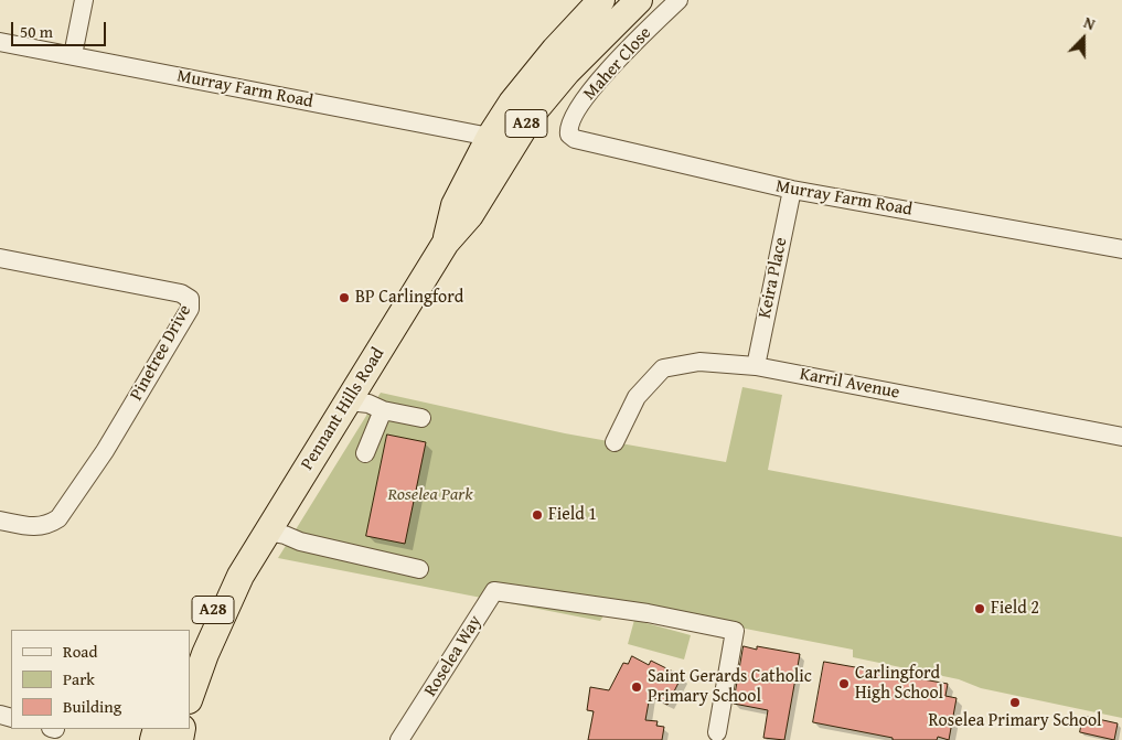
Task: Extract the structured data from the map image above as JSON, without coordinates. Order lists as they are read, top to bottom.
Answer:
{
  "streets": {
    "highway": ["A28", "Pennant Hills Road"],
    "street": [
      "Maher Close",
      "Murray Farm Road",
      "Keira Place",
      "Pinetree Drive",
      "Karril Avenue",
      "Roselea Way"
    ]
  },
  "crossings": [
    ["Maher Close", "Murray Farm Road"],
    ["Murray Farm Road", "Keira Place"],
    ["Murray Farm Road", "Pennant Hills Road"],
    ["Keira Place", "Karril Avenue"]
  ],
  "parks": ["Roselea Park"],
  "places": [
    "BP Carlingford",
    "Field 1",
    "Field 2",
    "Carlingford High School",
    "Saint Gerards Catholic Primary School",
    "Roselea Primary School"
  ],
  "legend": ["Road", "Park", "Building"],
  "scale_bar": "50 m",
  "north": "top"
}
